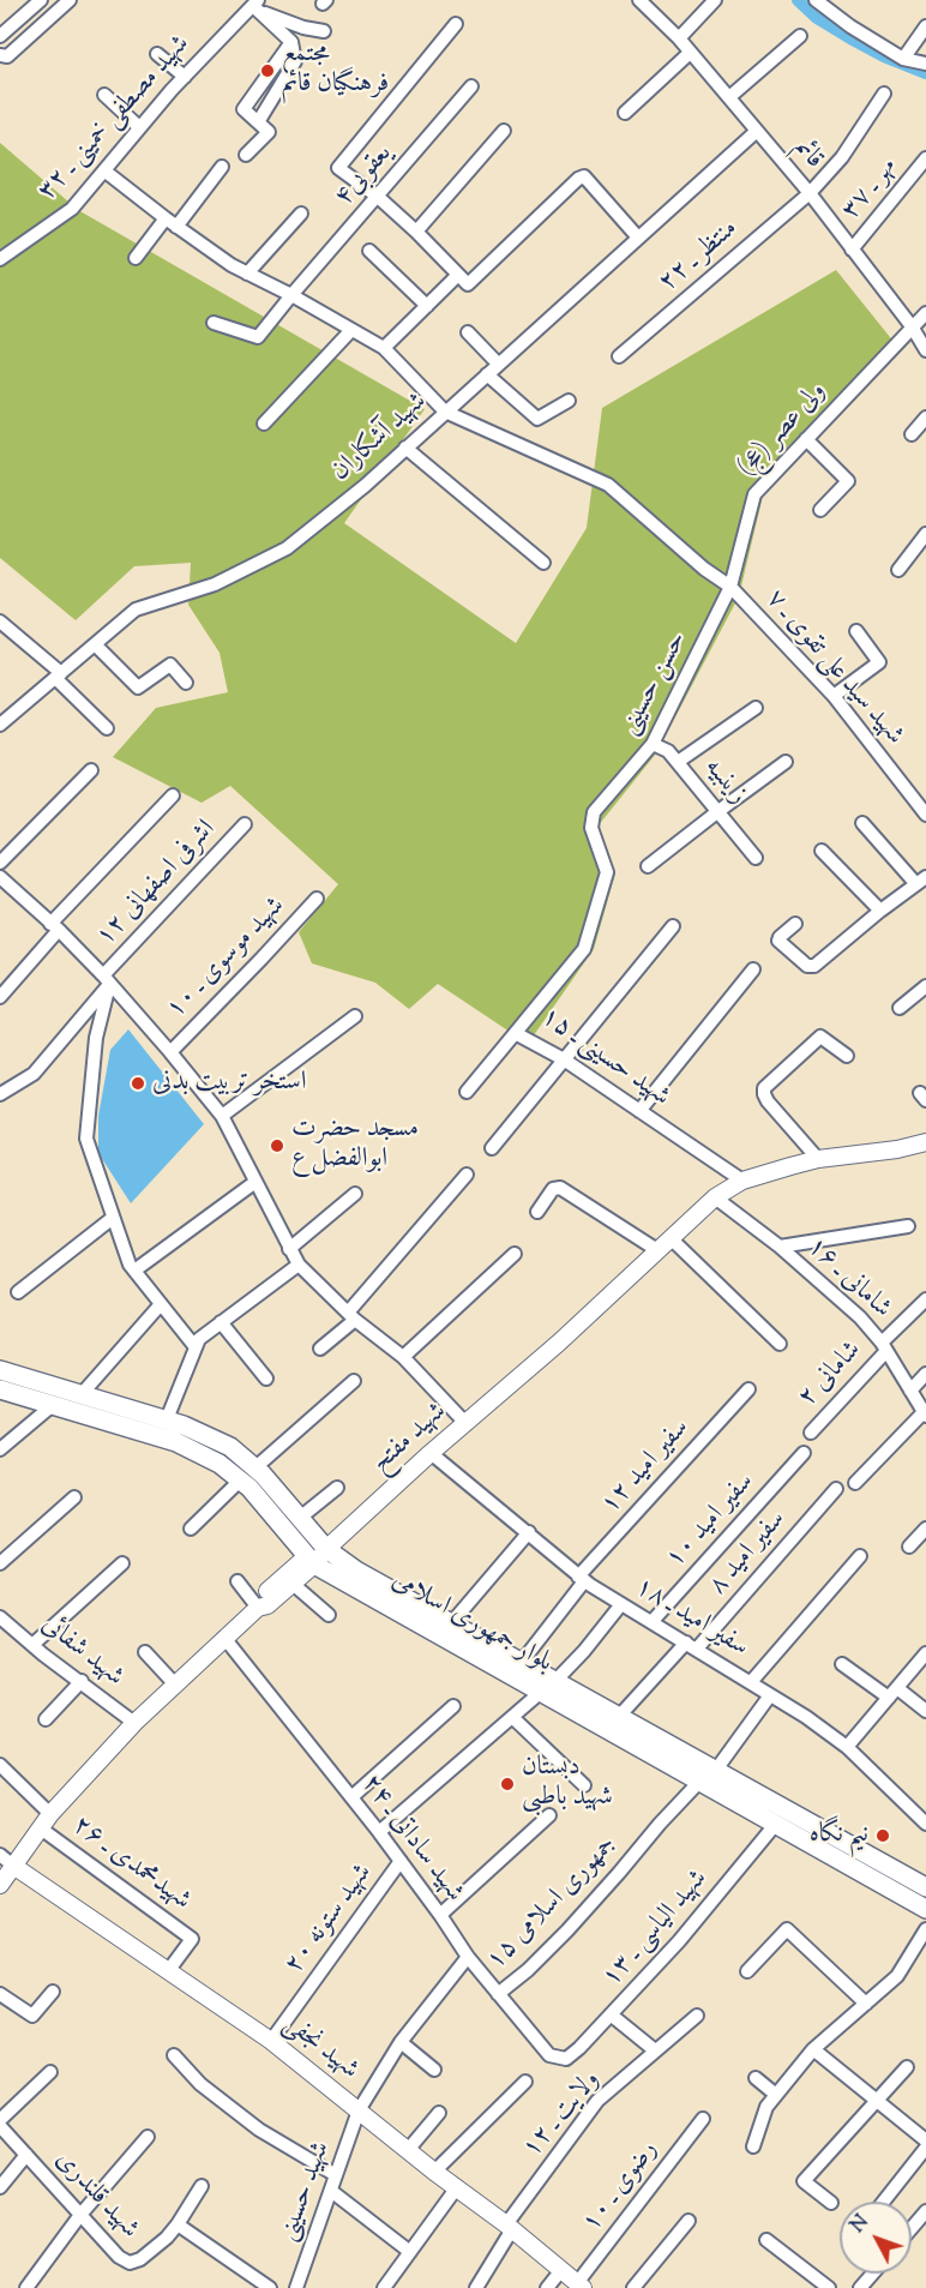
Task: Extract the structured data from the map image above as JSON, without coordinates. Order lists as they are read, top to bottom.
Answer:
{
  "streets": {
    "main road": ["بلوار جمهوری اسلامی"],
    "street": [
      "شهید مصطفی خمینی ـ ۳۲",
      "قائم",
      "یعقوبی۴",
      "مهر ـ ۳۷",
      "منتظر ـ ۲۲",
      "ولی عصر (عج)",
      "شهید آشکاران",
      "شهید سید علی تقوی ـ ۷",
      "حسن حسینی",
      "زینبیه",
      "اشرفی اصفهانی ۱۲",
      "شهید موسوی ـ ۱۰",
      "شهید حسینی ـ ۱۵",
      "شامانی ـ ۱۶",
      "شامانی ۲",
      "شهید مفتح",
      "سفیر امید ۱۲",
      "سفیر امید ۱۰",
      "سفیر امید ۸",
      "سفیر امید ـ ۱۸",
      "شهید شفائی",
      "شهید ساداتی ـ ۲۴",
      "شهیدمحمدی ـ ۲۶",
      "جمهوری اسلامی ۱۵",
      "شهید ستونه ۲۰",
      "شهید الیاسی ـ ۱۳",
      "شهید نجفی",
      "ولایت ـ ۱۲",
      "رضوی ـ ۱۰",
      "شهید حسینی",
      "شهید قلندری"
    ]
  },
  "crossings": [
    ["قائم", "مهر ـ ۳۷"],
    ["قائم", "منتظر ـ ۲۲"],
    ["قائم", "ولی عصر (عج)"],
    ["قائم", "شهید آشکاران"],
    ["ولی عصر (عج)", "شهید سید علی تقوی ـ ۷"],
    ["ولی عصر (عج)", "حسن حسینی"],
    ["شهید آشکاران", "شهید سید علی تقوی ـ ۷"],
    ["شهید سید علی تقوی ـ ۷", "حسن حسینی"],
    ["حسن حسینی", "زینبیه"],
    ["حسن حسینی", "شهید حسینی ـ ۱۵"],
    ["شهید حسینی ـ ۱۵", "شهید مفتح"],
    ["شامانی ـ ۱۶", "شامانی ۲"],
    ["شامانی ـ ۱۶", "شهید مفتح"],
    ["شهید مفتح", "سفیر امید ـ ۱۸"],
    ["شهید مفتح", "بلوار جمهوری اسلامی"],
    ["شهید مفتح", "شهید شفائی"],
    ["شهید مفتح", "شهید ساداتی ـ ۲۴"],
    ["شهید مفتح", "شهیدمحمدی ـ ۲۶"],
    ["شهید مفتح", "شهید نجفی"],
    ["سفیر امید ۱۲", "سفیر امید ـ ۱۸"],
    ["سفیر امید ۱۲", "بلوار جمهوری اسلامی"],
    ["سفیر امید ۱۰", "سفیر امید ـ ۱۸"],
    ["سفیر امید ۸", "سفیر امید ـ ۱۸"],
    ["سفیر امید ۸", "بلوار جمهوری اسلامی"],
    ["بلوار جمهوری اسلامی", "جمهوری اسلامی ۱۵"],
    ["بلوار جمهوری اسلامی", "شهید الیاسی ـ ۱۳"],
    ["شهید ساداتی ـ ۲۴", "جمهوری اسلامی ۱۵"],
    ["شهید ساداتی ـ ۲۴", "شهید ستونه ۲۰"],
    ["شهید ساداتی ـ ۲۴", "شهید الیاسی ـ ۱۳"],
    ["شهید ساداتی ـ ۲۴", "شهید حسینی"],
    ["شهیدمحمدی ـ ۲۶", "شهید نجفی"],
    ["شهید ستونه ۲۰", "شهید نجفی"],
    ["شهید نجفی", "ولایت ـ ۱۲"],
    ["شهید نجفی", "رضوی ـ ۱۰"],
    ["شهید نجفی", "شهید حسینی"]
  ],
  "places": [
    "مجتمع فرهنگیان قائم",
    "استخر تربیت بدنی",
    "مسجد حضرت ابوالفضل ع",
    "دبستان شهید باطبی",
    "نیم نگاه"
  ],
  "north": "top left"
}
